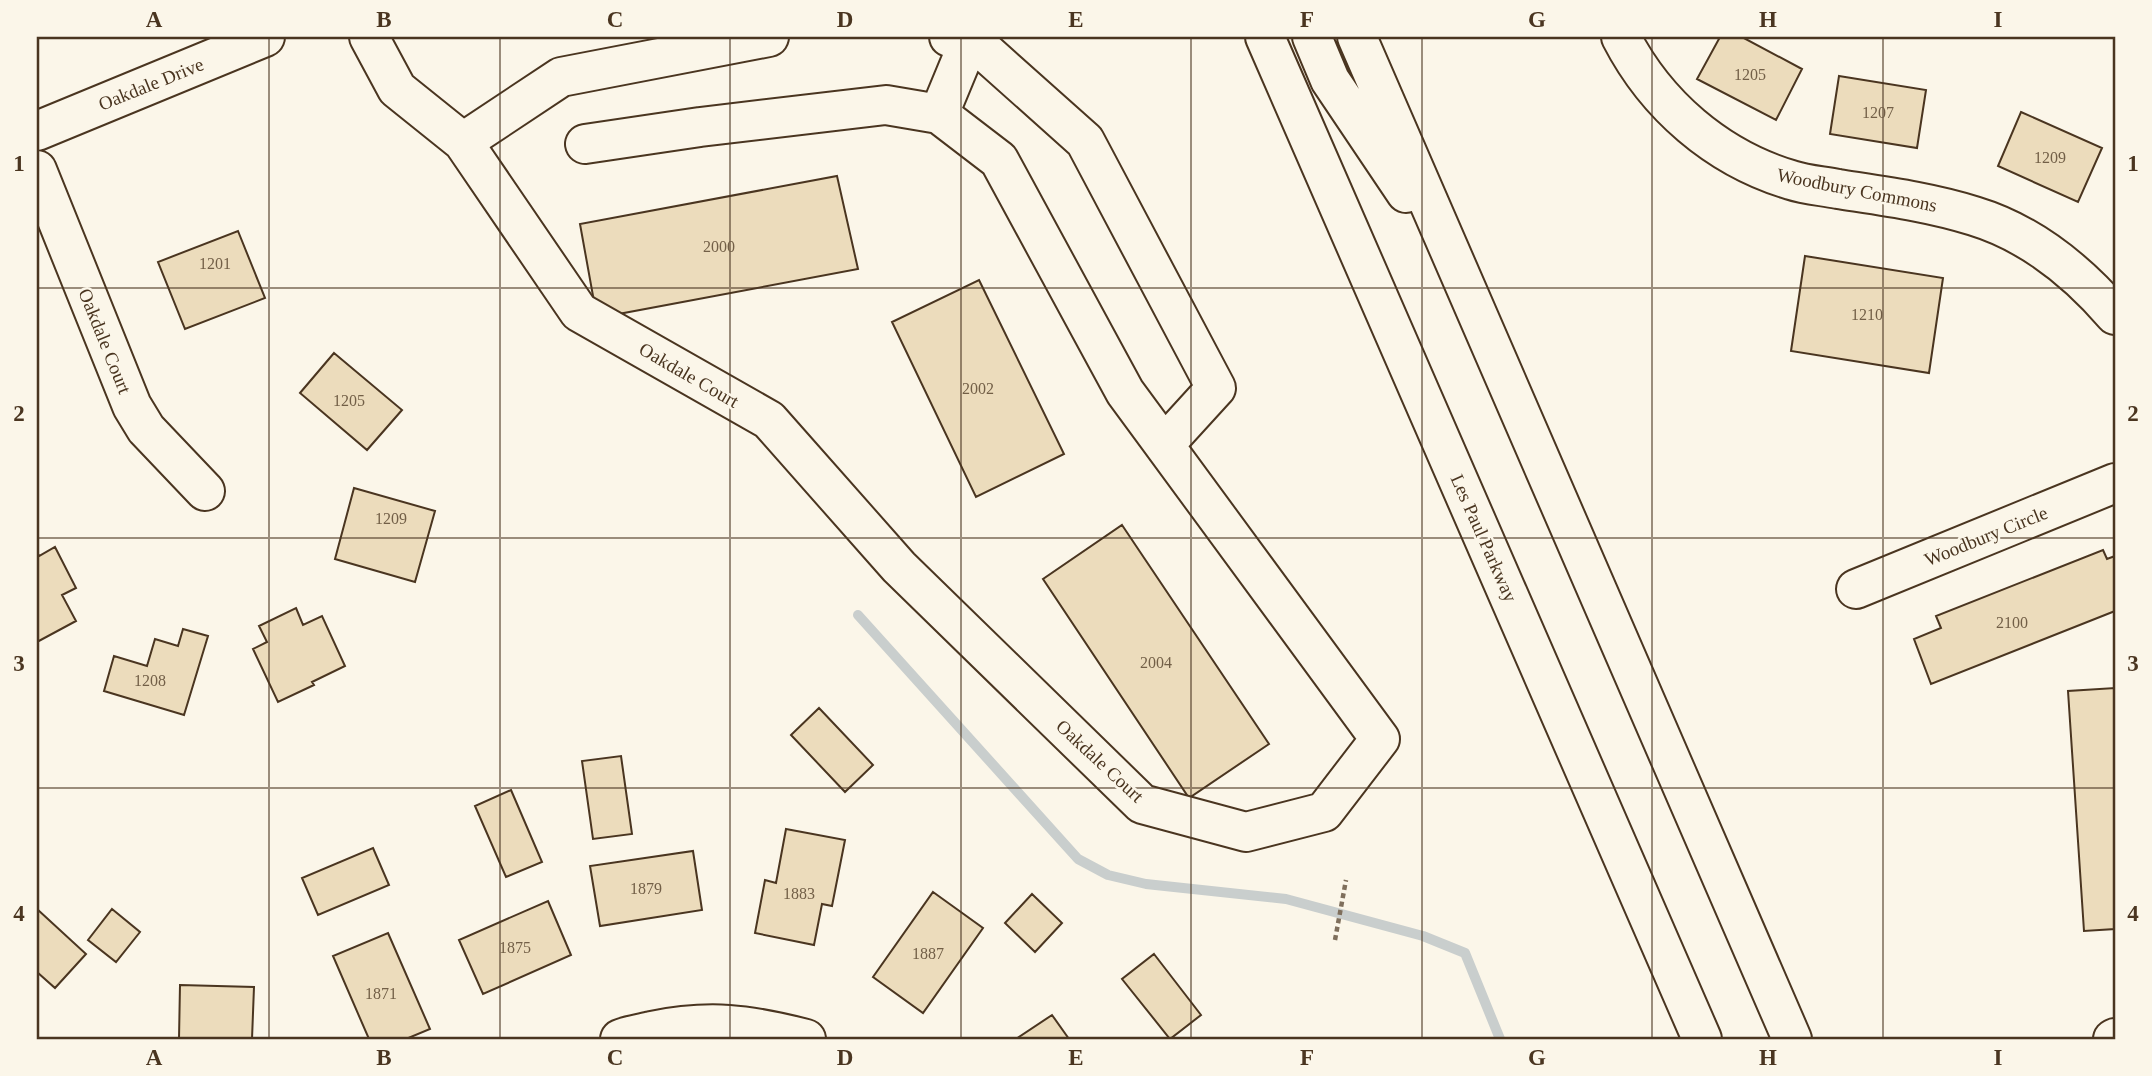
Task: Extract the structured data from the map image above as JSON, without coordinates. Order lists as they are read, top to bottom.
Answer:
{
  "streets": {
    "main road": [
      "Oakdale Drive",
      "Woodbury Commons",
      "Oakdale Court",
      "Woodbury Circle",
      "Les Paul Parkway"
    ]
  },
  "house_numbers": [
    "1205",
    "1207",
    "1209",
    "2000",
    "1201",
    "1210",
    "2002",
    "1205",
    "1209",
    "2100",
    "2004",
    "1208",
    "1879",
    "1883",
    "1875",
    "1887",
    "1871"
  ],
  "grid": {
    "columns": [
      "A",
      "B",
      "C",
      "D",
      "E",
      "F",
      "G",
      "H",
      "I"
    ],
    "rows": [
      "1",
      "2",
      "3",
      "4"
    ]
  }
}
